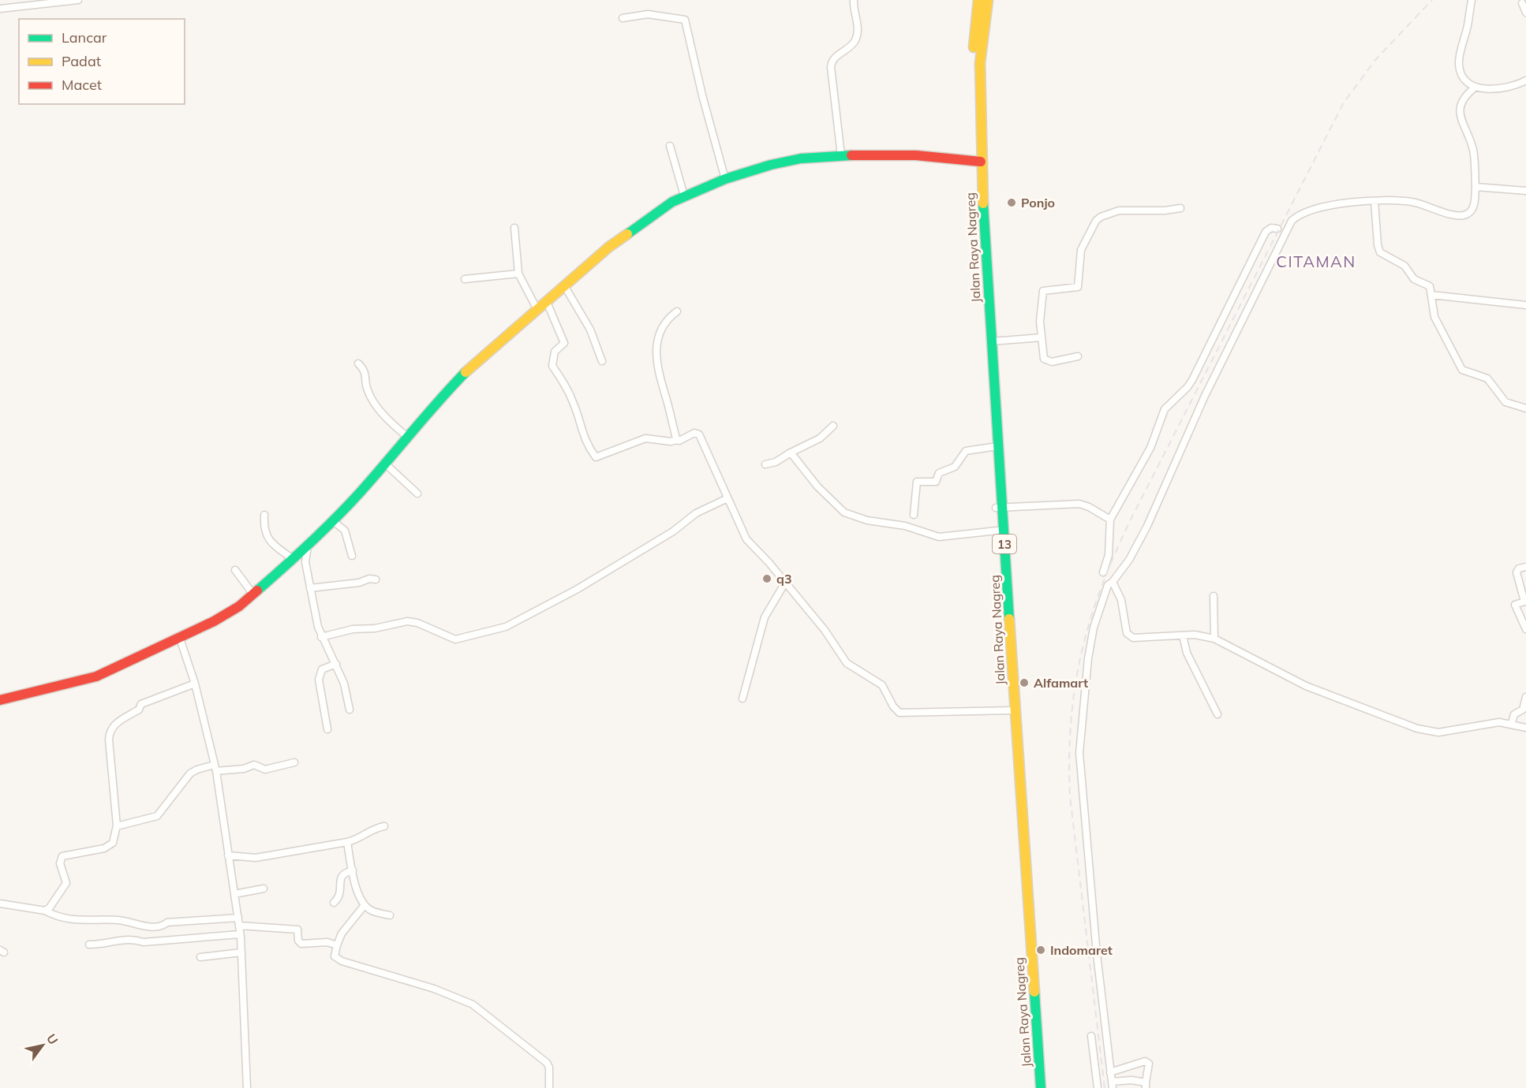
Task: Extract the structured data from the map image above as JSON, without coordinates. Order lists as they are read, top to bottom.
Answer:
{
  "streets": {
    "main road": ["Jalan Raya Nagreg", "13"]
  },
  "districts": ["CITAMAN"],
  "places": [
    "Ponjo",
    "q3",
    "Alfamart",
    "Indomaret"
  ],
  "legend": ["Lancar", "Padat", "Macet"],
  "north": "top right"
}
